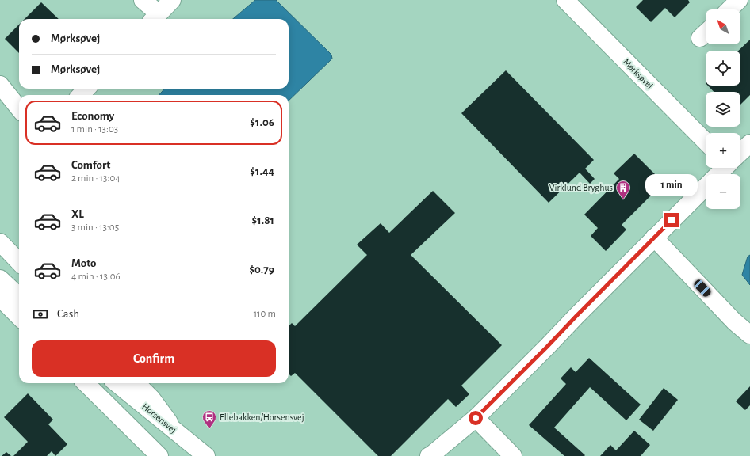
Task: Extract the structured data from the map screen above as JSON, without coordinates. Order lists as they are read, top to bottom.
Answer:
{
  "streets": {
    "street": ["Mørksøvej", "Horsensvej"]
  },
  "places": {
    "building": ["Virklund Bryghus"],
    "bus stop": ["Ellebakken/Horsensvej"]
  },
  "north": "top left",
  "page": {
    "map_buttons": ["+", "−"],
    "banner": ["Mørksøvej", "Mørksøvej"],
    "list": [
      {
        "name": "Economy",
        "note": "1 min · 13:03",
        "value": "$1.06"
      },
      {
        "name": "Comfort",
        "note": "2 min · 13:04",
        "value": "$1.44"
      },
      {
        "name": "XL",
        "note": "3 min · 13:05",
        "value": "$1.81"
      },
      {
        "name": "Moto",
        "note": "4 min · 13:06",
        "value": "$0.79"
      }
    ],
    "bubble": "1 min",
    "pay": ["Cash", "110 m"],
    "buttons": "Confirm"
  }
}
